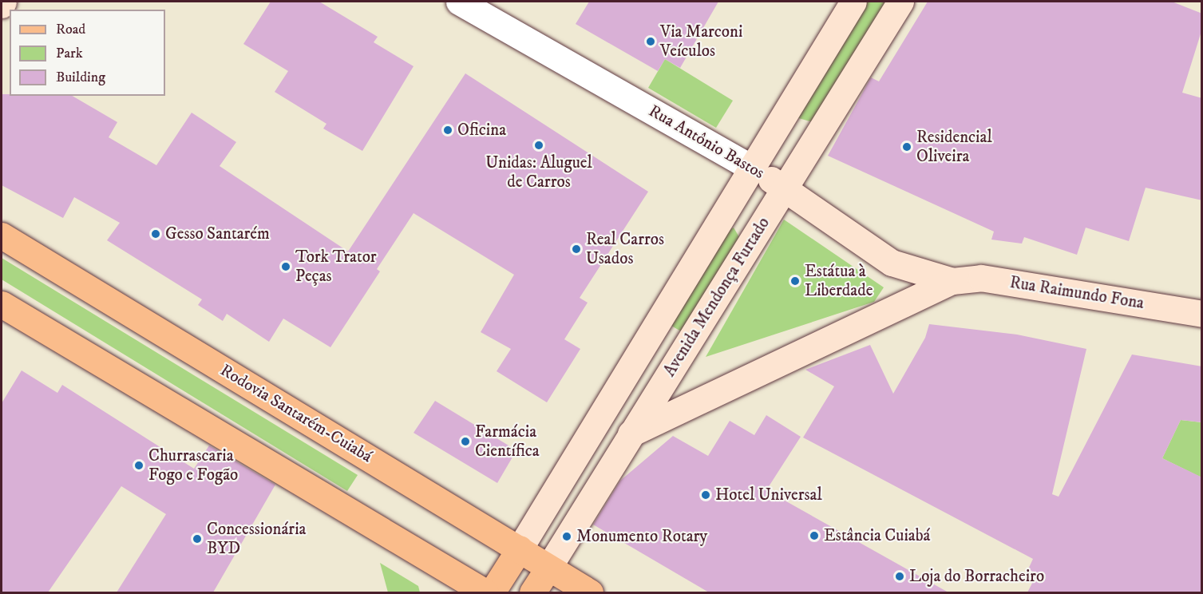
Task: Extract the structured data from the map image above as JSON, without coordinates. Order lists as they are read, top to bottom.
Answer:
{
  "streets": {
    "main road": ["Avenida Mendonça Furtado", "Rodovia Santarém-Cuiabá"],
    "street": ["Rua Antônio Bastos", "Rua Raimundo Fona"]
  },
  "crossings": [
    ["Rua Antônio Bastos", "Rua Raimundo Fona"],
    ["Rua Antônio Bastos", "Avenida Mendonça Furtado"],
    ["Avenida Mendonça Furtado", "Rodovia Santarém-Cuiabá"]
  ],
  "places": [
    "Via Marconi Veículos",
    "Oficina",
    "Unidas: Aluguel de Carros",
    "Residencial Oliveira",
    "Gesso Santarém",
    "Real Carros Usados",
    "Tork Trator Peças",
    "Estátua à Liberdade",
    "Farmácia Científica",
    "Churrascaria Fogo e Fogão",
    "Hotel Universal",
    "Estância Cuiabá",
    "Monumento Rotary",
    "Concessionária BYD",
    "Loja do Borracheiro"
  ],
  "legend": ["Road", "Park", "Building"]
}
